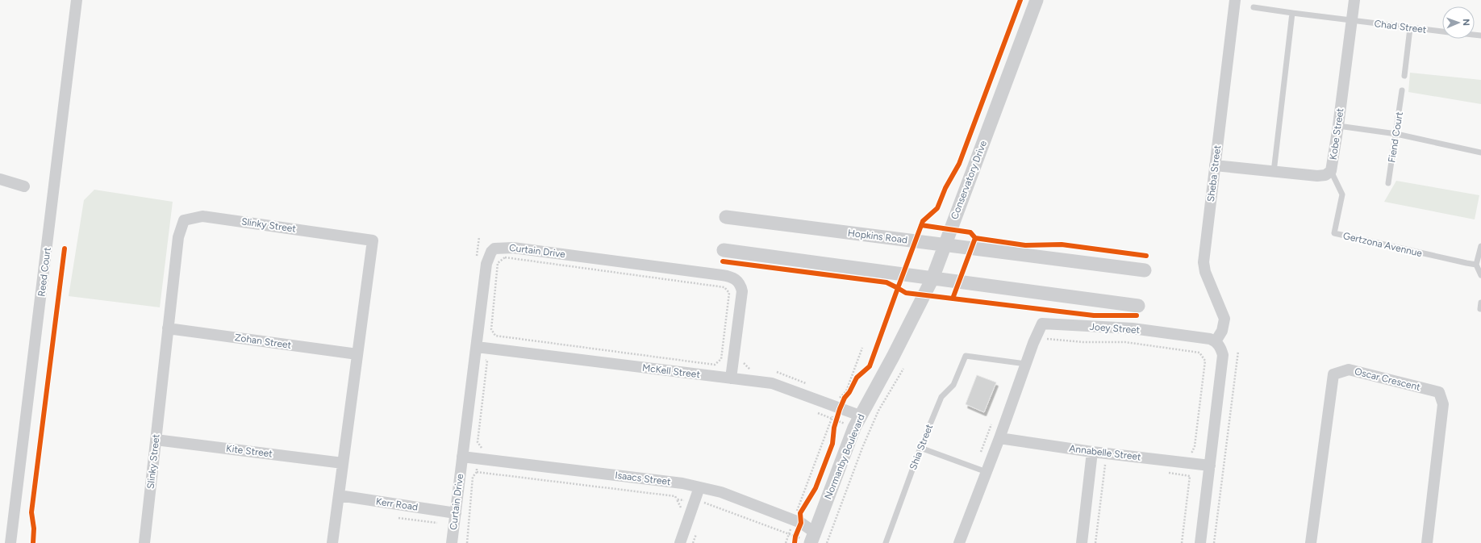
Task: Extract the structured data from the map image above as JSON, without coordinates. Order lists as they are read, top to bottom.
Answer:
{
  "streets": {
    "street": [
      "Kobe Street",
      "Sheba Street",
      "Conservatory Drive",
      "Slinky Street",
      "Hopkins Road",
      "Curtain Drive",
      "Reed Court",
      "Joey Street",
      "Zohan Street",
      "McKell Street",
      "Oscar Crescent",
      "Kite Street",
      "Annabelle Street",
      "Normanby Boulevard",
      "Isaacs Street",
      "Kerr Road"
    ],
    "lane": [
      "Chad Street",
      "Fiend Court",
      "Gertzona Avennue",
      "Shia Street"
    ]
  },
  "crossings": [
    ["Chad Street", "Kobe Street"],
    ["Kobe Street", "Sheba Street"],
    ["Kobe Street", "Gertzona Avennue"],
    ["Sheba Street", "Joey Street"],
    ["Conservatory Drive", "Hopkins Road"],
    ["Conservatory Drive", "Normanby Boulevard"],
    ["Slinky Street", "Zohan Street"],
    ["Slinky Street", "Kite Street"],
    ["Slinky Street", "Kerr Road"],
    ["Curtain Drive", "McKell Street"],
    ["Curtain Drive", "Isaacs Street"],
    ["Curtain Drive", "Kerr Road"],
    ["Joey Street", "Shia Street"],
    ["Joey Street", "Annabelle Street"],
    ["McKell Street", "Normanby Boulevard"],
    ["Normanby Boulevard", "Isaacs Street"]
  ],
  "north": "right"
}
